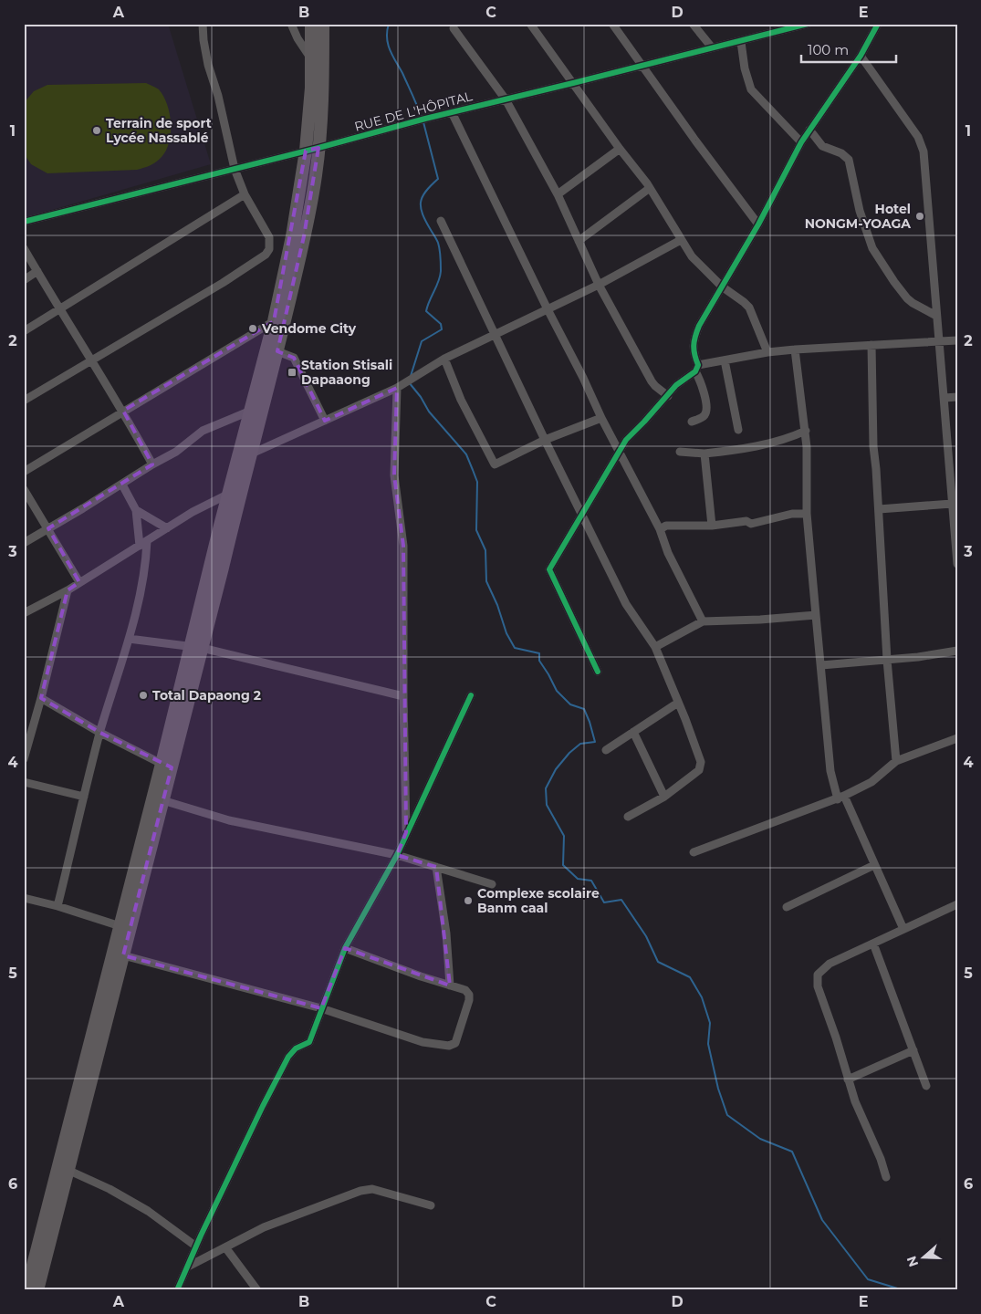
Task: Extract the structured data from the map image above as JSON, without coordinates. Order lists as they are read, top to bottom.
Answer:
{
  "streets": {
    "street": ["RUE DE L'HÔPITAL"]
  },
  "places": {
    "other": [
      "Terrain de sport Lycée Nassablé",
      "Hotel NONGM-YOAGA",
      "Vendome City",
      "Total Dapaong 2",
      "Complexe scolaire Banm caal"
    ],
    "transit": ["Station Stisali Dapaaong"]
  },
  "scale_bar": "100 m",
  "north": "left",
  "grid": {
    "columns": [
      "A",
      "B",
      "C",
      "D",
      "E"
    ],
    "rows": [
      "1",
      "2",
      "3",
      "4",
      "5",
      "6"
    ]
  }
}
